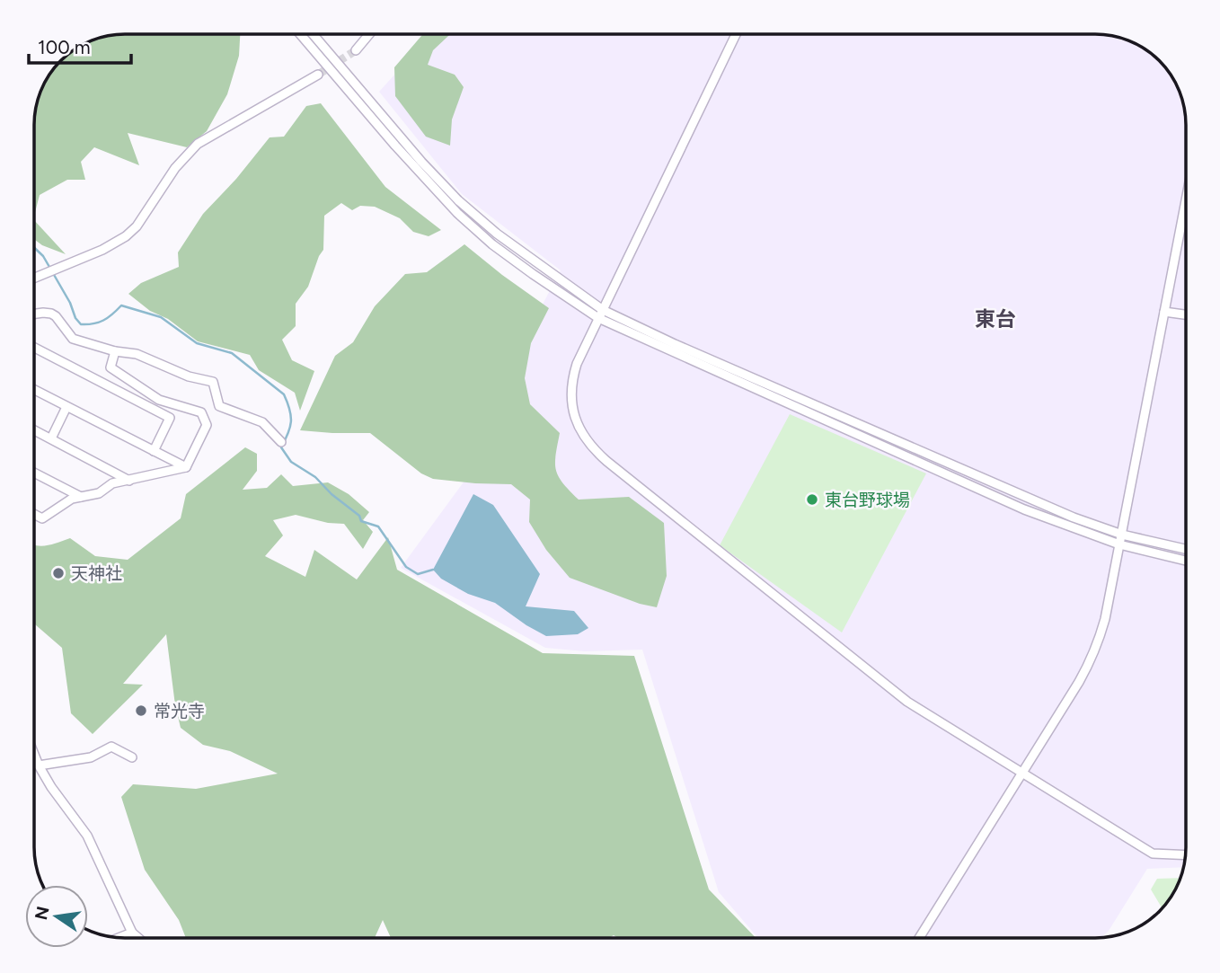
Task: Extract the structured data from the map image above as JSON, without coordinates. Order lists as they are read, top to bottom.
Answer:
{
  "districts": ["東台"],
  "places": ["東台野球場", "天神社", "常光寺"],
  "scale_bar": "100 m",
  "north": "left"
}
